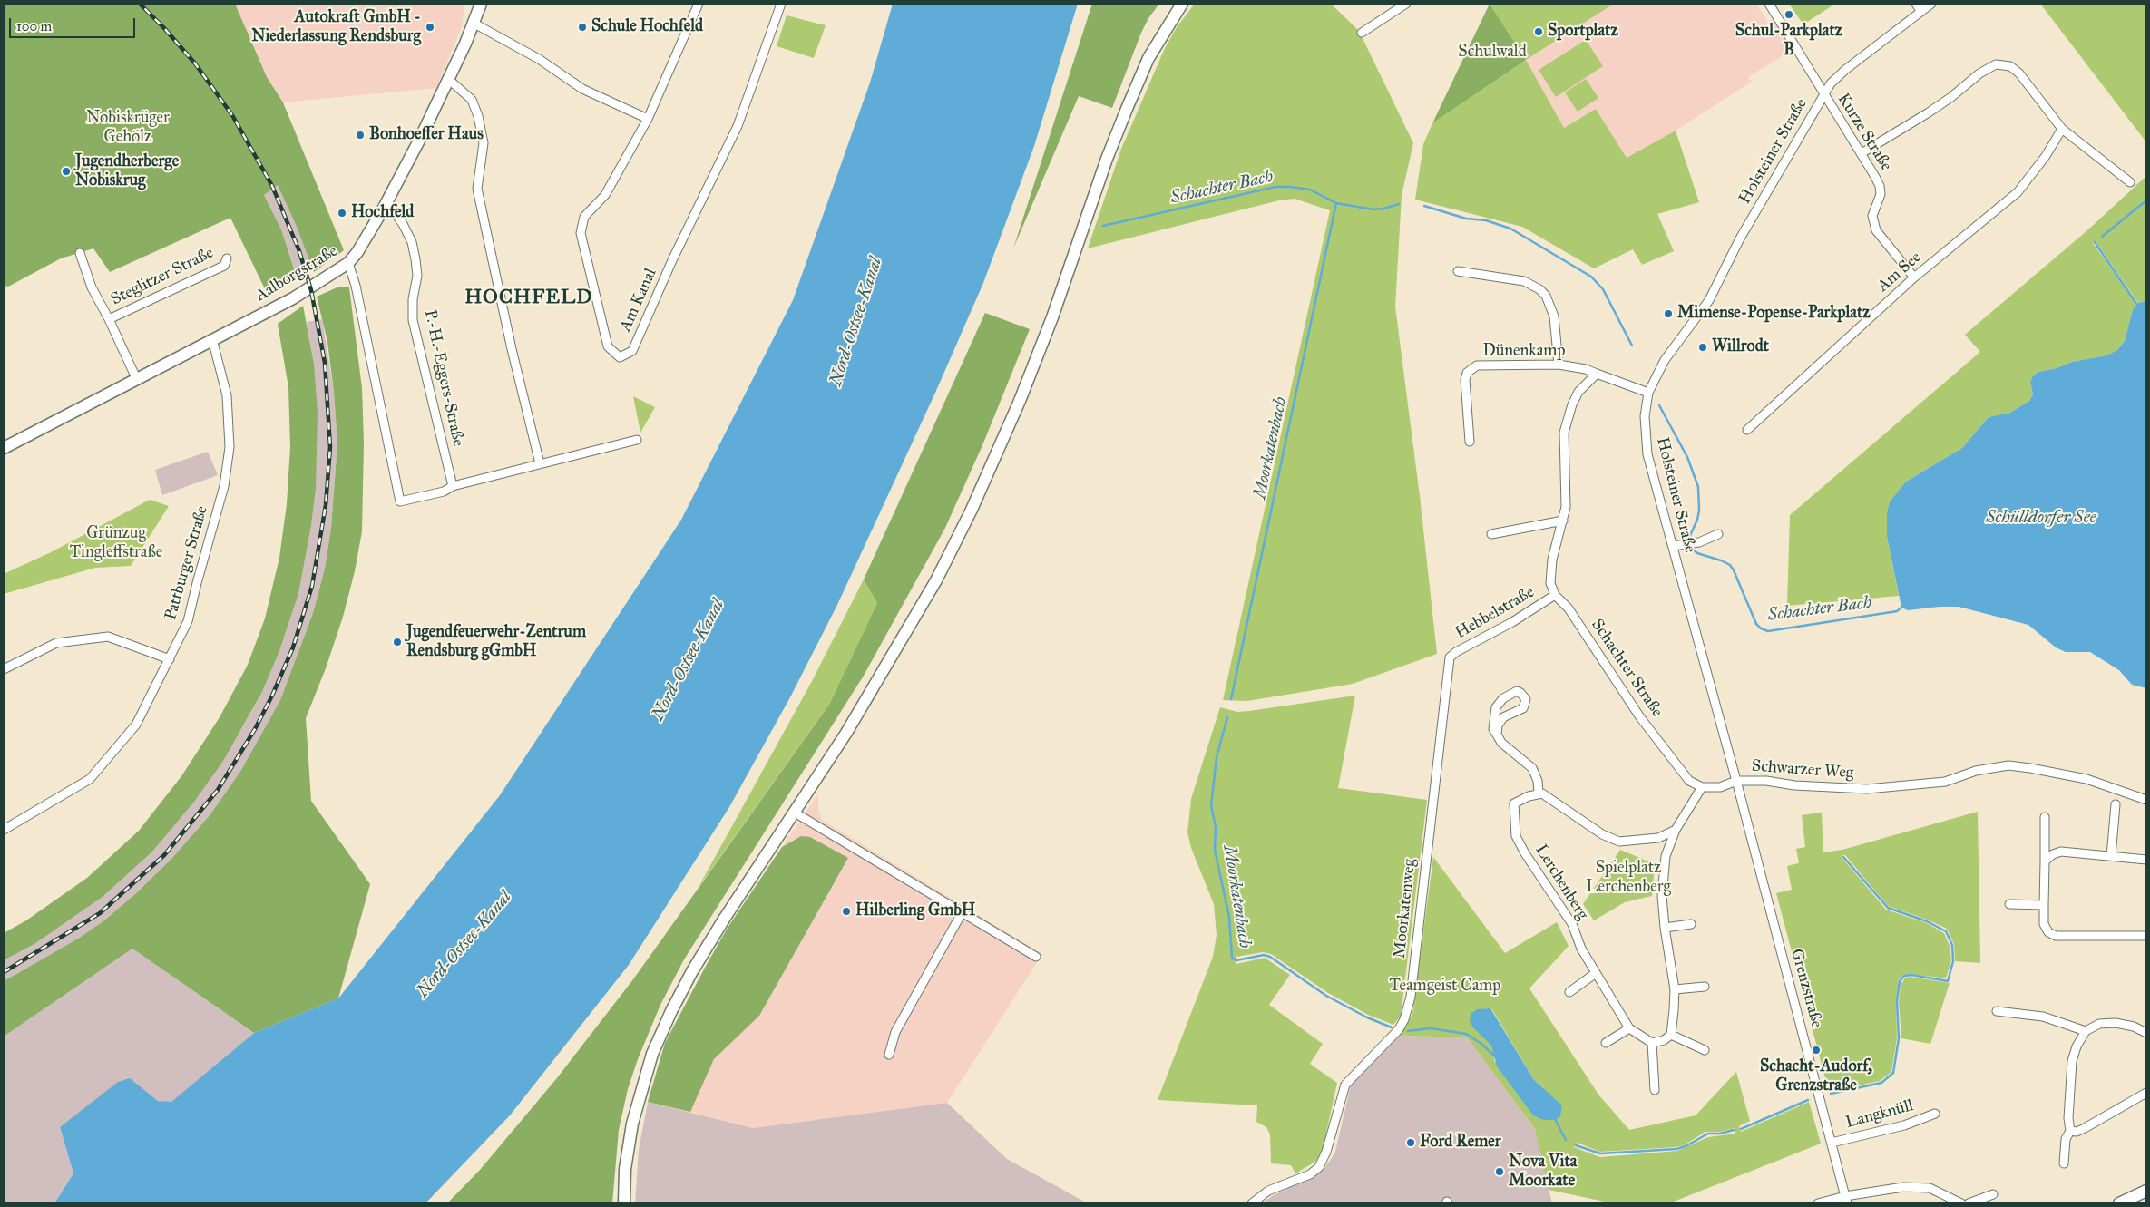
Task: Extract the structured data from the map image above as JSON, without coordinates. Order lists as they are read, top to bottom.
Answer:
{
  "streets": {
    "main road": ["Aalborgstraße"],
    "street": [
      "Kurze Straße",
      "Holsteiner Straße",
      "Am See",
      "Steglitzer Straße",
      "Am Kanal",
      "Dünenkamp",
      "P.-H.-Eggers-Straße",
      "Pattburger Straße",
      "Hebbelstraße",
      "Schachter Straße",
      "Schwarzer Weg",
      "Lerchenberg",
      "Moorkatenweg",
      "Grenzstraße",
      "Langknüll"
    ]
  },
  "crossings": [
    ["Kurze Straße", "Holsteiner Straße"],
    ["Kurze Straße", "Am See"],
    ["Holsteiner Straße", "Schwarzer Weg"],
    ["Holsteiner Straße", "Grenzstraße"],
    ["Aalborgstraße", "Steglitzer Straße"],
    ["Aalborgstraße", "P.-H.-Eggers-Straße"],
    ["Aalborgstraße", "Pattburger Straße"],
    ["Hebbelstraße", "Schachter Straße"],
    ["Hebbelstraße", "Moorkatenweg"],
    ["Schwarzer Weg", "Grenzstraße"],
    ["Grenzstraße", "Langknüll"]
  ],
  "districts": ["HOCHFELD"],
  "water": [
    "Schachter Bach",
    "Nord-Ostsee-Kanal",
    "Moorkatenbach",
    "Schülldorfer See"
  ],
  "parks": [
    "Schulwald",
    "Nobiskrüger Gehölz",
    "Grünzug Tingleffstraße",
    "Spielplatz Lerchenberg",
    "Teamgeist Camp"
  ],
  "places": [
    "Schul-Parkplatz B",
    "Autokraft GmbH - Niederlassung Rendsburg",
    "Schule Hochfeld",
    "Sportplatz",
    "Bonhoeffer Haus",
    "Jugendherberge Nobiskrug",
    "Hochfeld",
    "Mimense-Popense-Parkplatz",
    "Willrodt",
    "Jugendfeuerwehr-Zentrum Rendsburg gGmbH",
    "Hilberling GmbH",
    "Schacht-Audorf, Grenzstraße",
    "Ford Remer",
    "Nova Vita Moorkate"
  ],
  "scale_bar": "100 m"
}
